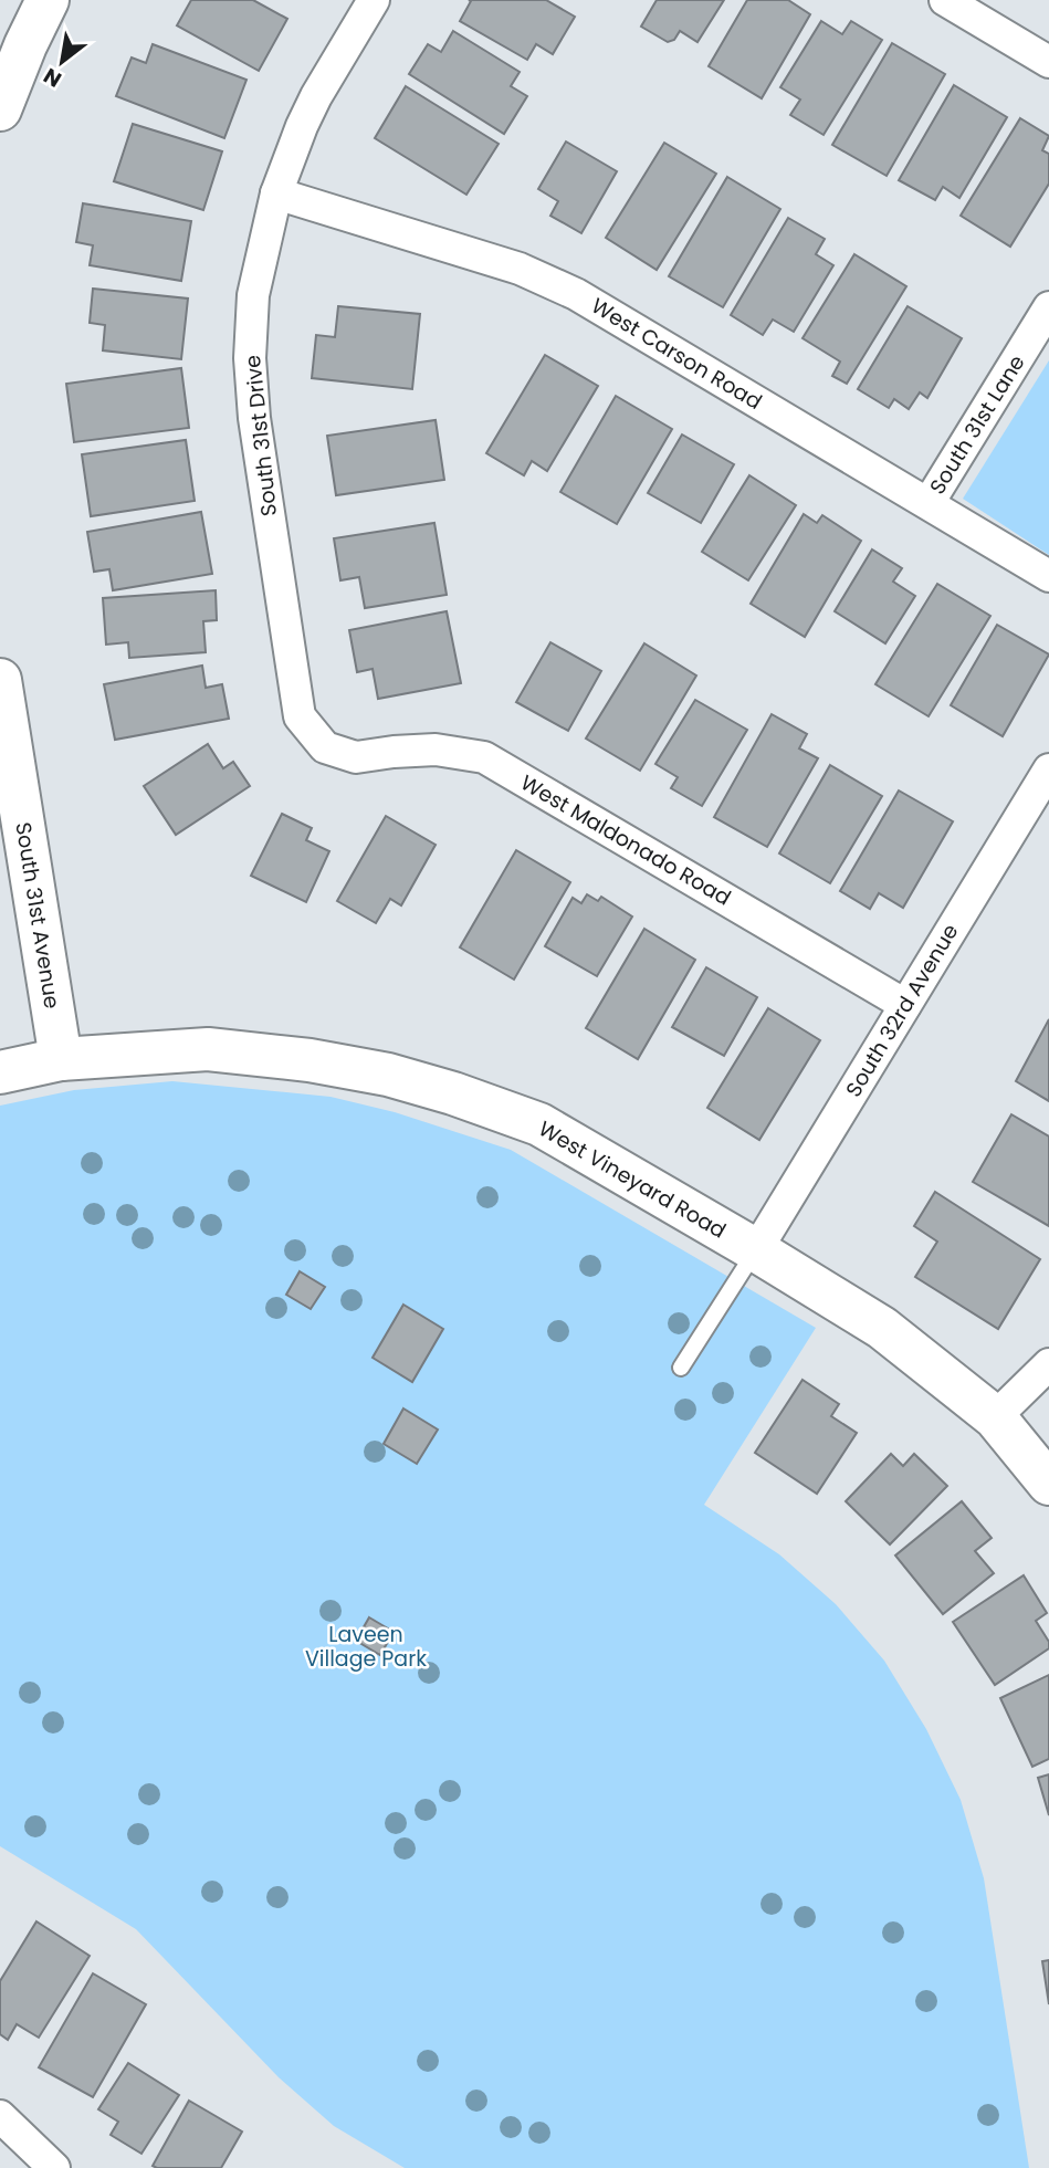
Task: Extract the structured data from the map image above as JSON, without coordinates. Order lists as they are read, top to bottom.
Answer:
{
  "streets": {
    "street": [
      "West Carson Road",
      "South 31st Lane",
      "South 31st Drive",
      "West Maldonado Road",
      "South 31st Avenue",
      "South 32rd Avenue",
      "West Vineyard Road"
    ]
  },
  "crossings": [
    ["West Carson Road", "South 31st Lane"],
    ["West Carson Road", "South 31st Drive"],
    ["South 31st Drive", "West Maldonado Road"],
    ["West Maldonado Road", "South 32rd Avenue"],
    ["South 31st Avenue", "West Vineyard Road"],
    ["South 32rd Avenue", "West Vineyard Road"]
  ],
  "parks": ["Laveen Village Park"],
  "north": "bottom left"
}
